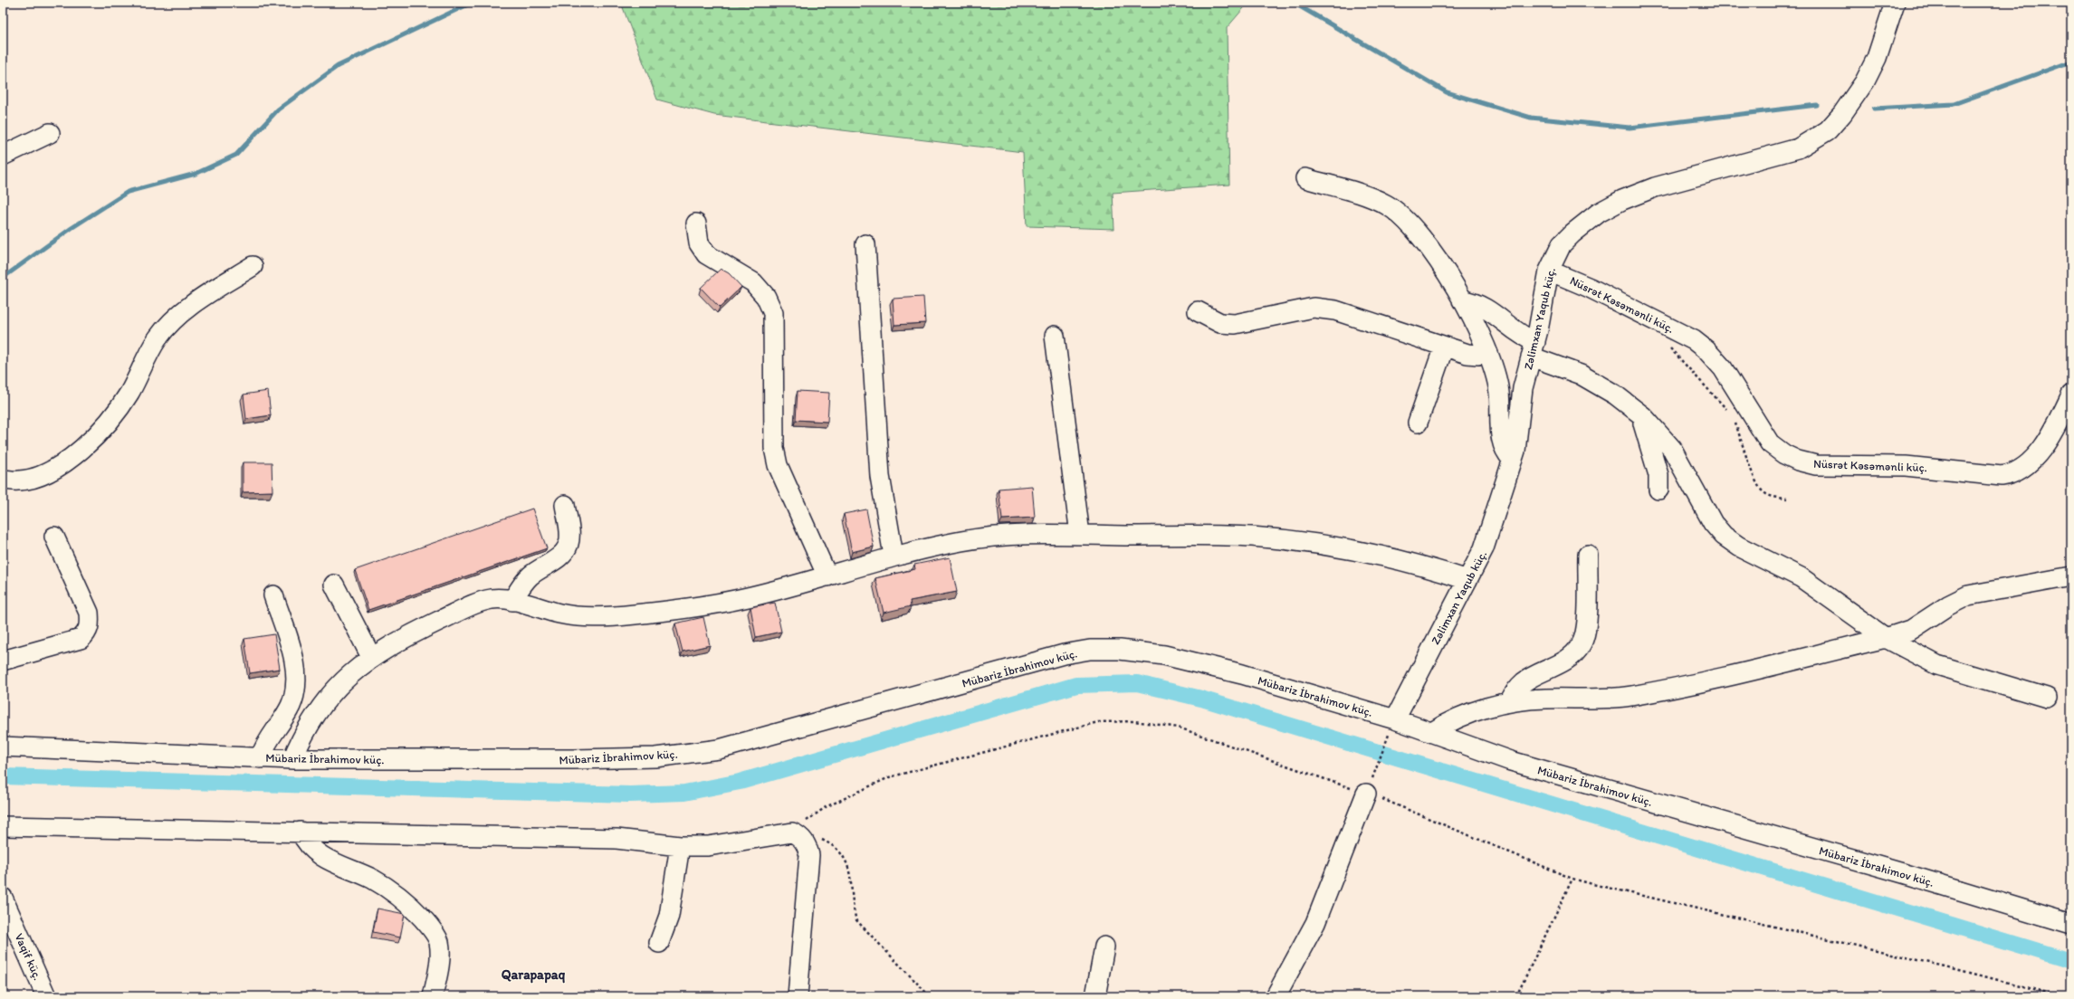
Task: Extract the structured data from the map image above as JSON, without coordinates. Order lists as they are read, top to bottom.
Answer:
{
  "streets": {
    "street": [
      "Nüsrət Kəsəmənli küç.",
      "Zəlimxan Yaqub küç.",
      "Mübariz İbrahimov küç.",
      "Vaqif küç."
    ]
  },
  "crossings": [
    ["Nüsrət Kəsəmənli küç.", "Zəlimxan Yaqub küç."],
    ["Zəlimxan Yaqub küç.", "Mübariz İbrahimov küç."]
  ],
  "districts": ["Qarapapaq"]
}
